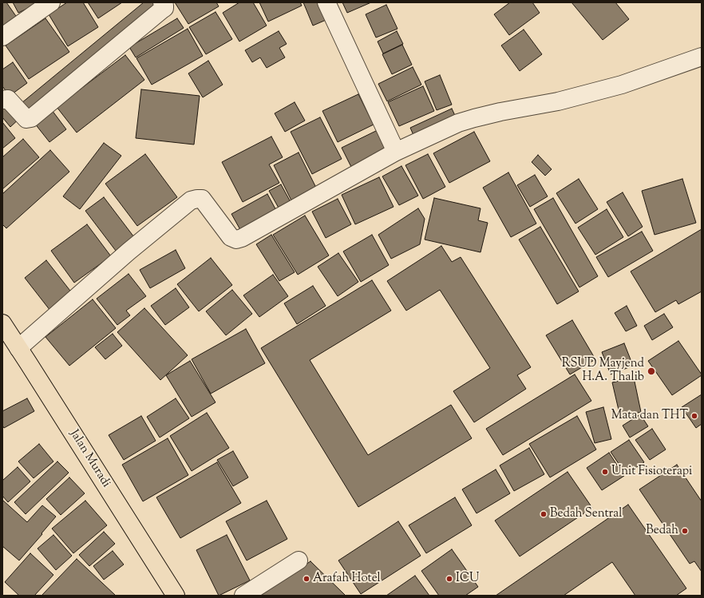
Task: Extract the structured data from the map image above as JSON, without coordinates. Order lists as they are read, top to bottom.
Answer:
{
  "streets": {
    "highway": ["Jalan Muradi"]
  },
  "places": [
    "RSUD Mayjend H.A. Thalib",
    "Mata dan THT",
    "Unit Fisioterapi",
    "Bedah Sentral",
    "Bedah",
    "Arafah Hotel",
    "ICU"
  ]
}
